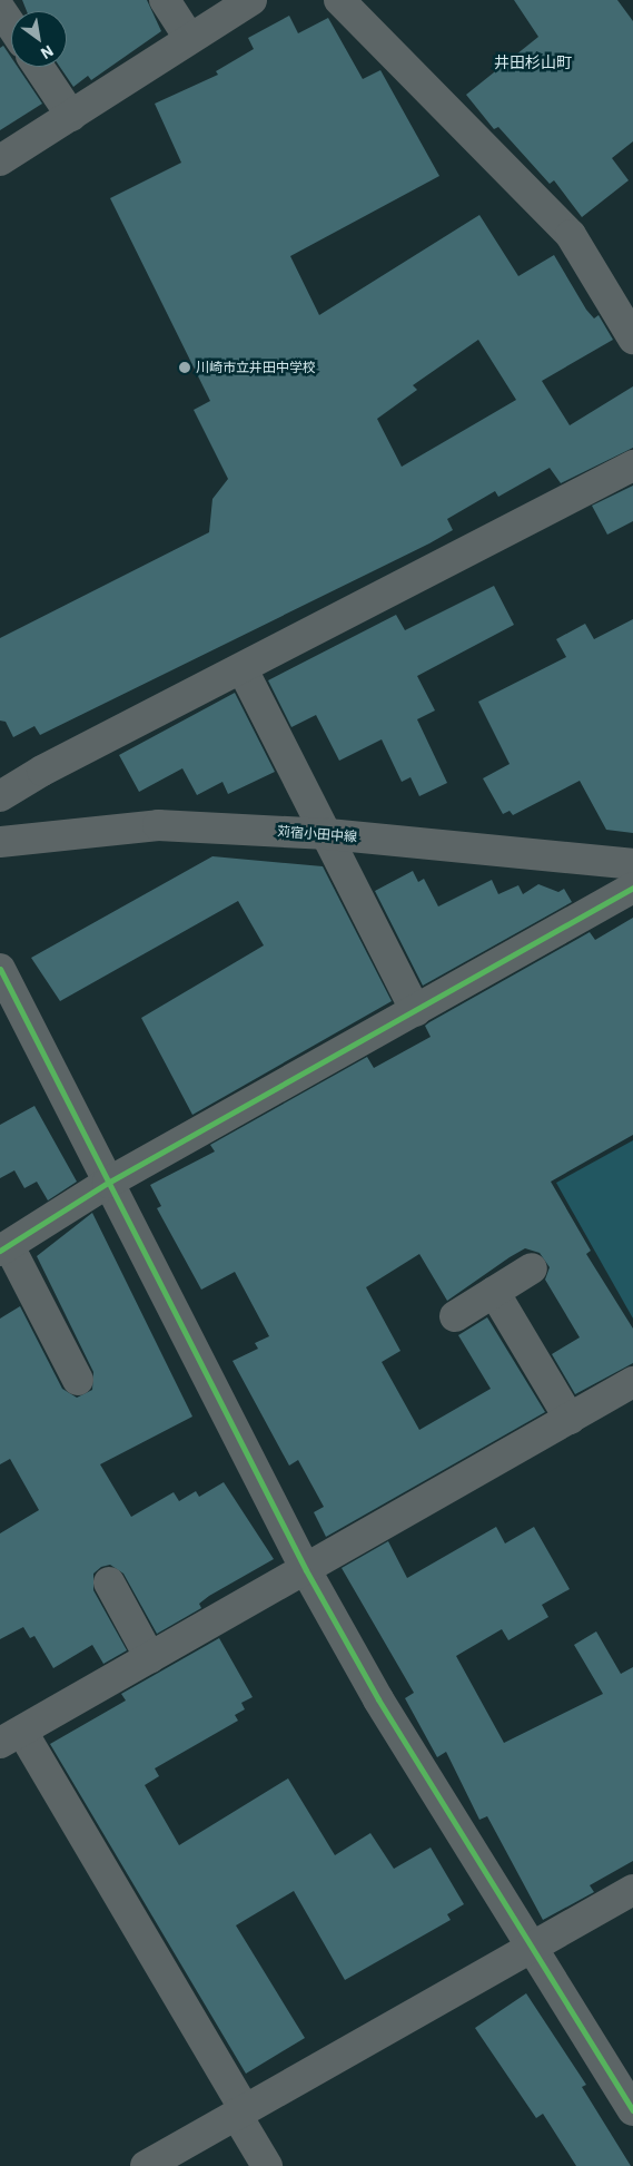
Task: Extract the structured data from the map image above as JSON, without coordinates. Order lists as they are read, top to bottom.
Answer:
{
  "streets": {
    "street": ["苅宿小田中線"]
  },
  "districts": ["井田杉山町"],
  "places": ["川崎市立井田中学校"],
  "north": "bottom right"
}
